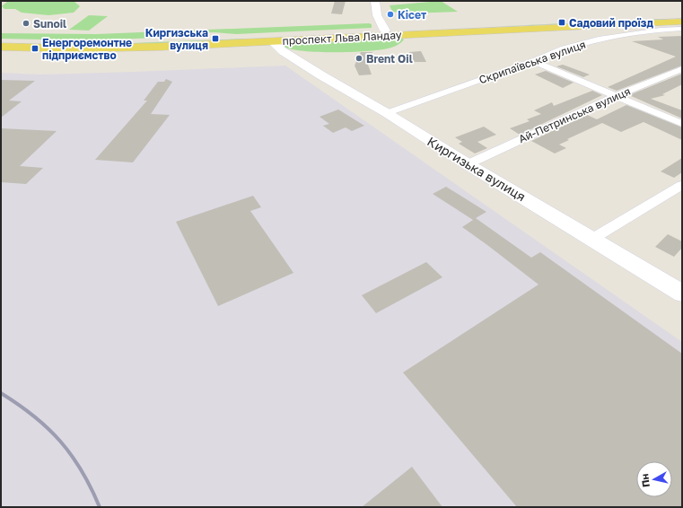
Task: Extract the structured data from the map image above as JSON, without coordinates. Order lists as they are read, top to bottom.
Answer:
{
  "streets": {
    "main road": ["проспект Льва Ландау"],
    "street": ["Скрипаївська вулиця", "Ай-Петринська вулиця", "Киргизька вулиця"]
  },
  "crossings": [
    ["проспект Льва Ландау", "Киргизька вулиця"],
    ["Скрипаївська вулиця", "Киргизька вулиця"],
    ["Ай-Петринська вулиця", "Киргизька вулиця"]
  ],
  "places": {
    "other": ["Кісет", "Sunoil", "Brent Oil"],
    "transit": ["Садовий проїзд", "Киргизська вулиця", "Енергоремонтне підприємство"]
  },
  "north": "left"
}
